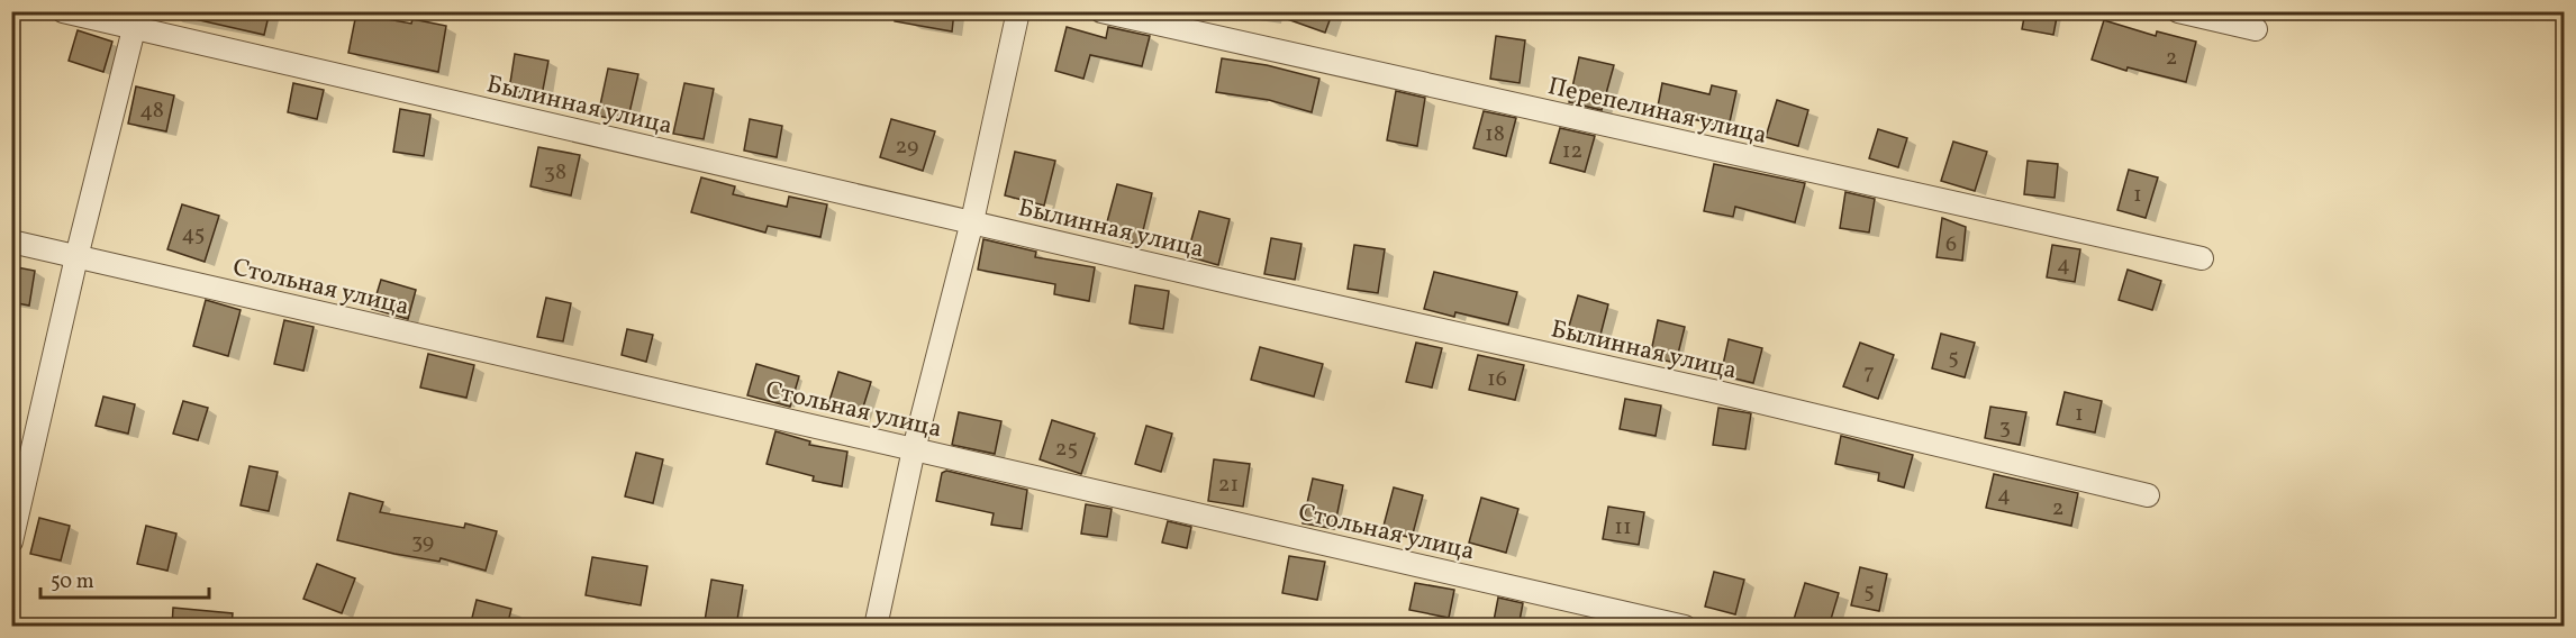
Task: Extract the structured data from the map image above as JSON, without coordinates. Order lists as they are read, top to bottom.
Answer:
{
  "streets": {
    "street": ["Былинная улица", "Перепелиная улица", "Стольная улица"]
  },
  "house_numbers": [
    "2",
    "48",
    "18",
    "29",
    "12",
    "38",
    "1",
    "45",
    "6",
    "4",
    "5",
    "7",
    "16",
    "1",
    "3",
    "25",
    "21",
    "4",
    "2",
    "11",
    "39",
    "5"
  ],
  "scale_bar": "50 m"
}
